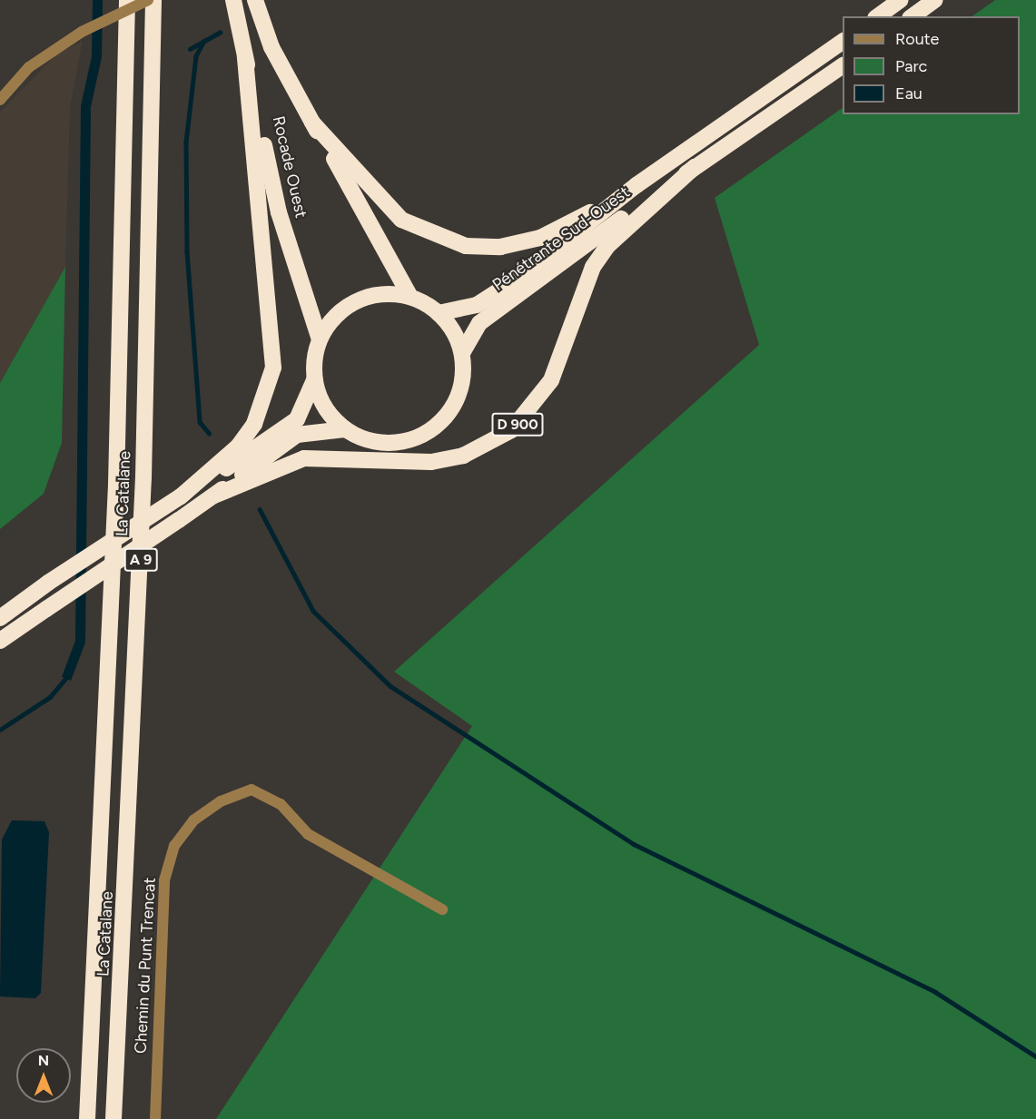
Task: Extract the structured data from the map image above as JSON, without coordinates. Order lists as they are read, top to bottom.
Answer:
{
  "streets": {
    "highway": [
      "Rocade Ouest",
      "Pénétrante Sud-Ouest",
      "D 900",
      "La Catalane",
      "A 9"
    ],
    "street": ["Chemin du Punt Trencat"]
  },
  "crossings": [
    ["Rocade Ouest", "Pénétrante Sud-Ouest"]
  ],
  "legend": ["Route", "Parc", "Eau"],
  "north": "top"
}
